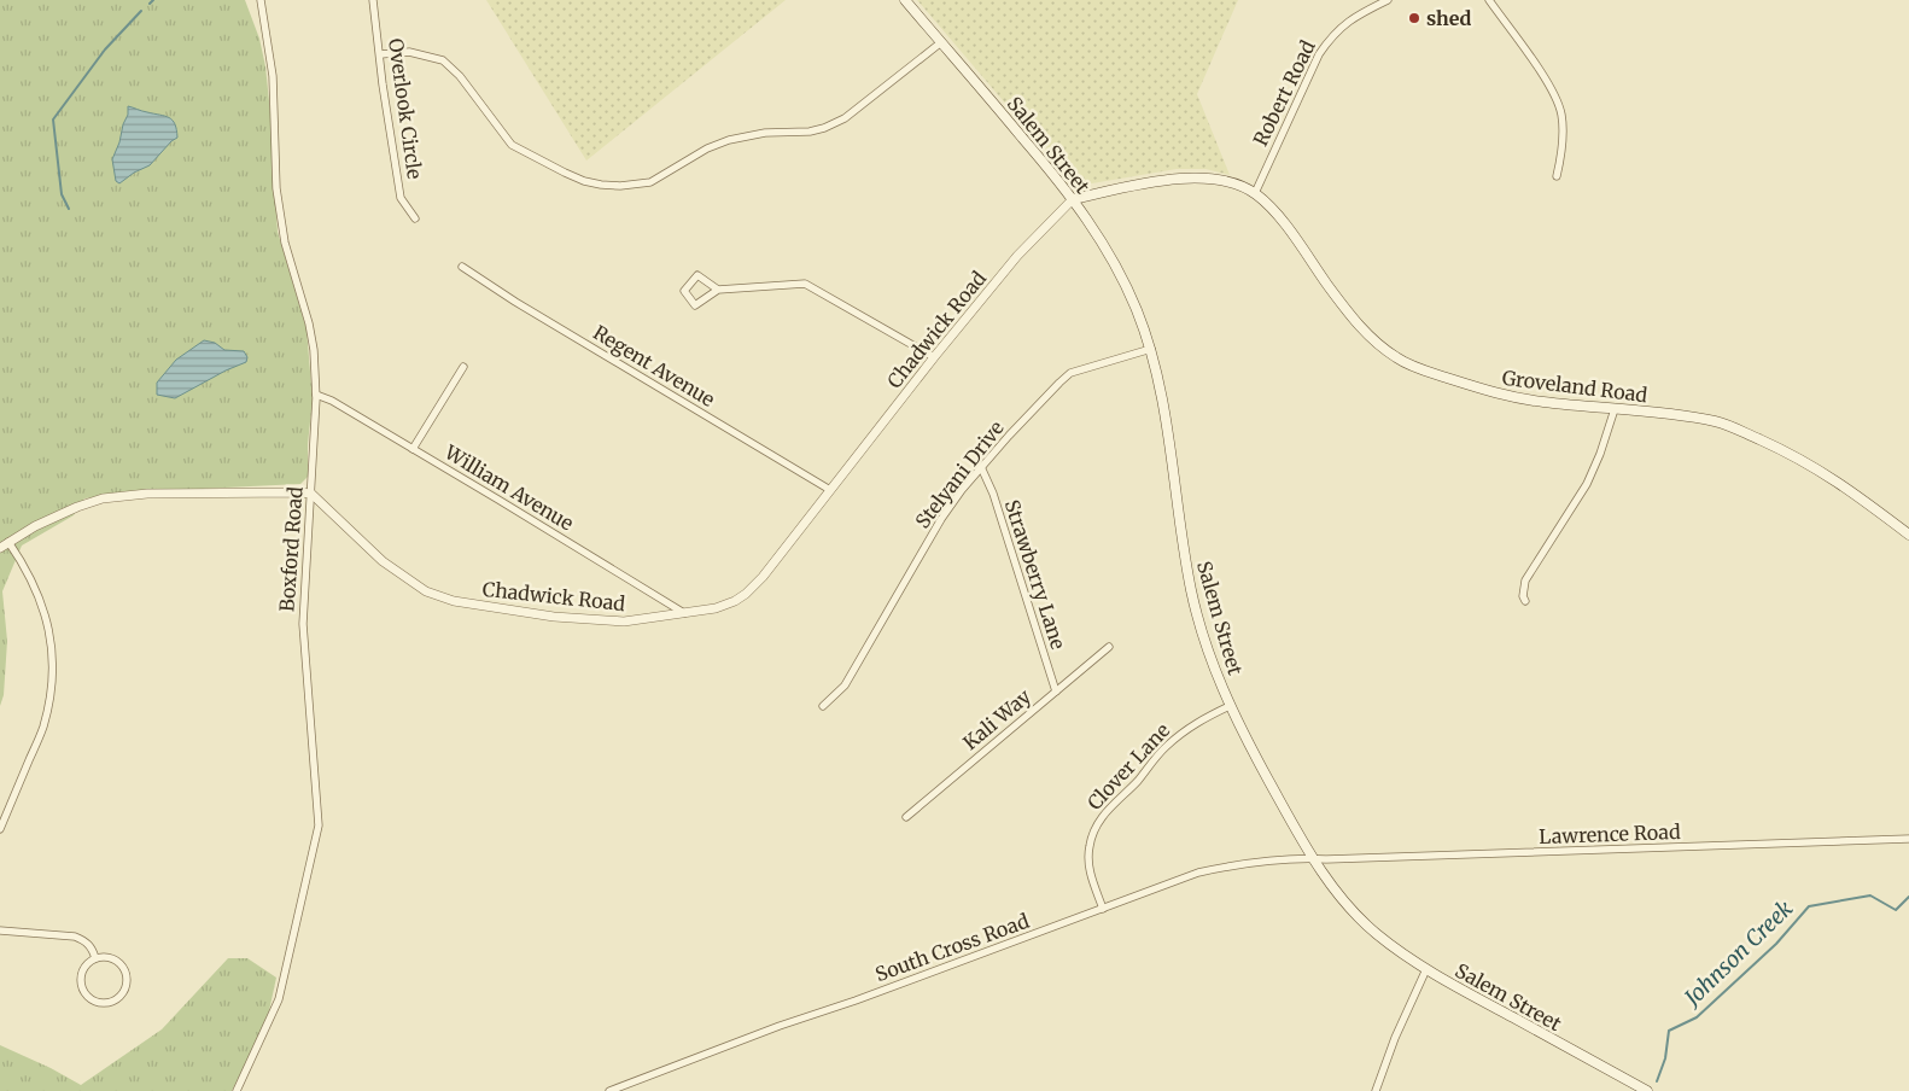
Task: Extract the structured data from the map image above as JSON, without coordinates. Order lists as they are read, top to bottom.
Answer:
{
  "streets": {
    "main road": ["Salem Street", "Groveland Road"],
    "street": [
      "Robert Road",
      "Overlook Circle",
      "Chadwick Road",
      "Regent Avenue",
      "Stelyani Drive",
      "William Avenue",
      "Boxford Road",
      "Strawberry Lane",
      "Kali Way",
      "Clover Lane",
      "Lawrence Road",
      "South Cross Road"
    ]
  },
  "crossings": [
    ["Robert Road", "Groveland Road"],
    ["Salem Street", "Chadwick Road"],
    ["Salem Street", "Groveland Road"],
    ["Salem Street", "Stelyani Drive"],
    ["Salem Street", "Clover Lane"],
    ["Salem Street", "Lawrence Road"],
    ["Salem Street", "South Cross Road"],
    ["Chadwick Road", "Regent Avenue"],
    ["Chadwick Road", "Groveland Road"],
    ["Chadwick Road", "William Avenue"],
    ["Chadwick Road", "Boxford Road"],
    ["Stelyani Drive", "Strawberry Lane"],
    ["William Avenue", "Boxford Road"],
    ["Strawberry Lane", "Kali Way"],
    ["Clover Lane", "South Cross Road"],
    ["Lawrence Road", "South Cross Road"]
  ],
  "water": ["Johnson Creek"],
  "places": ["shed"]
}
